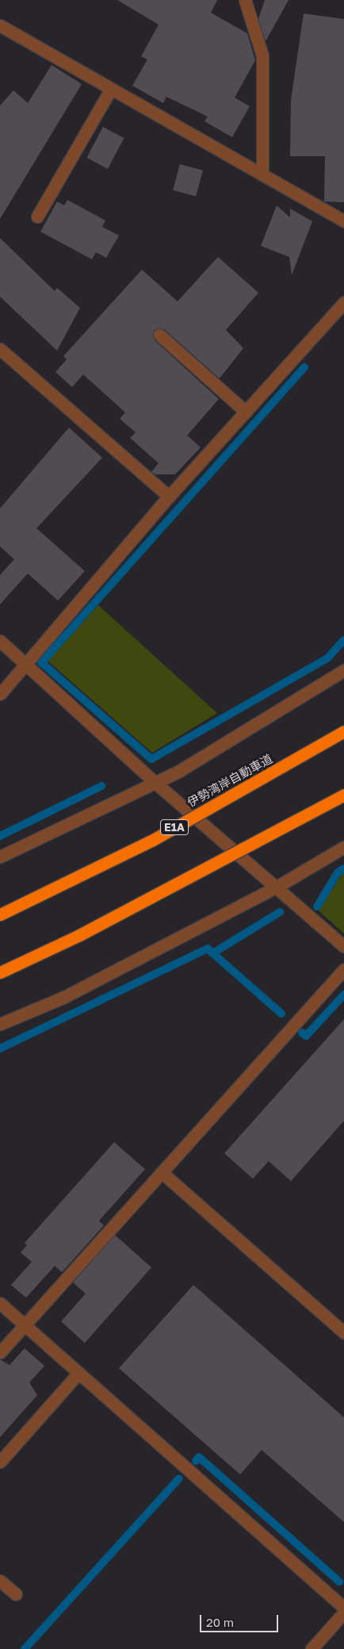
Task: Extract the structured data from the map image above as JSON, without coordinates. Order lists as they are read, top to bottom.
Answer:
{
  "streets": {
    "highway": ["伊勢湾岸自動車道", "E1A"]
  },
  "scale_bar": "20 m"
}
